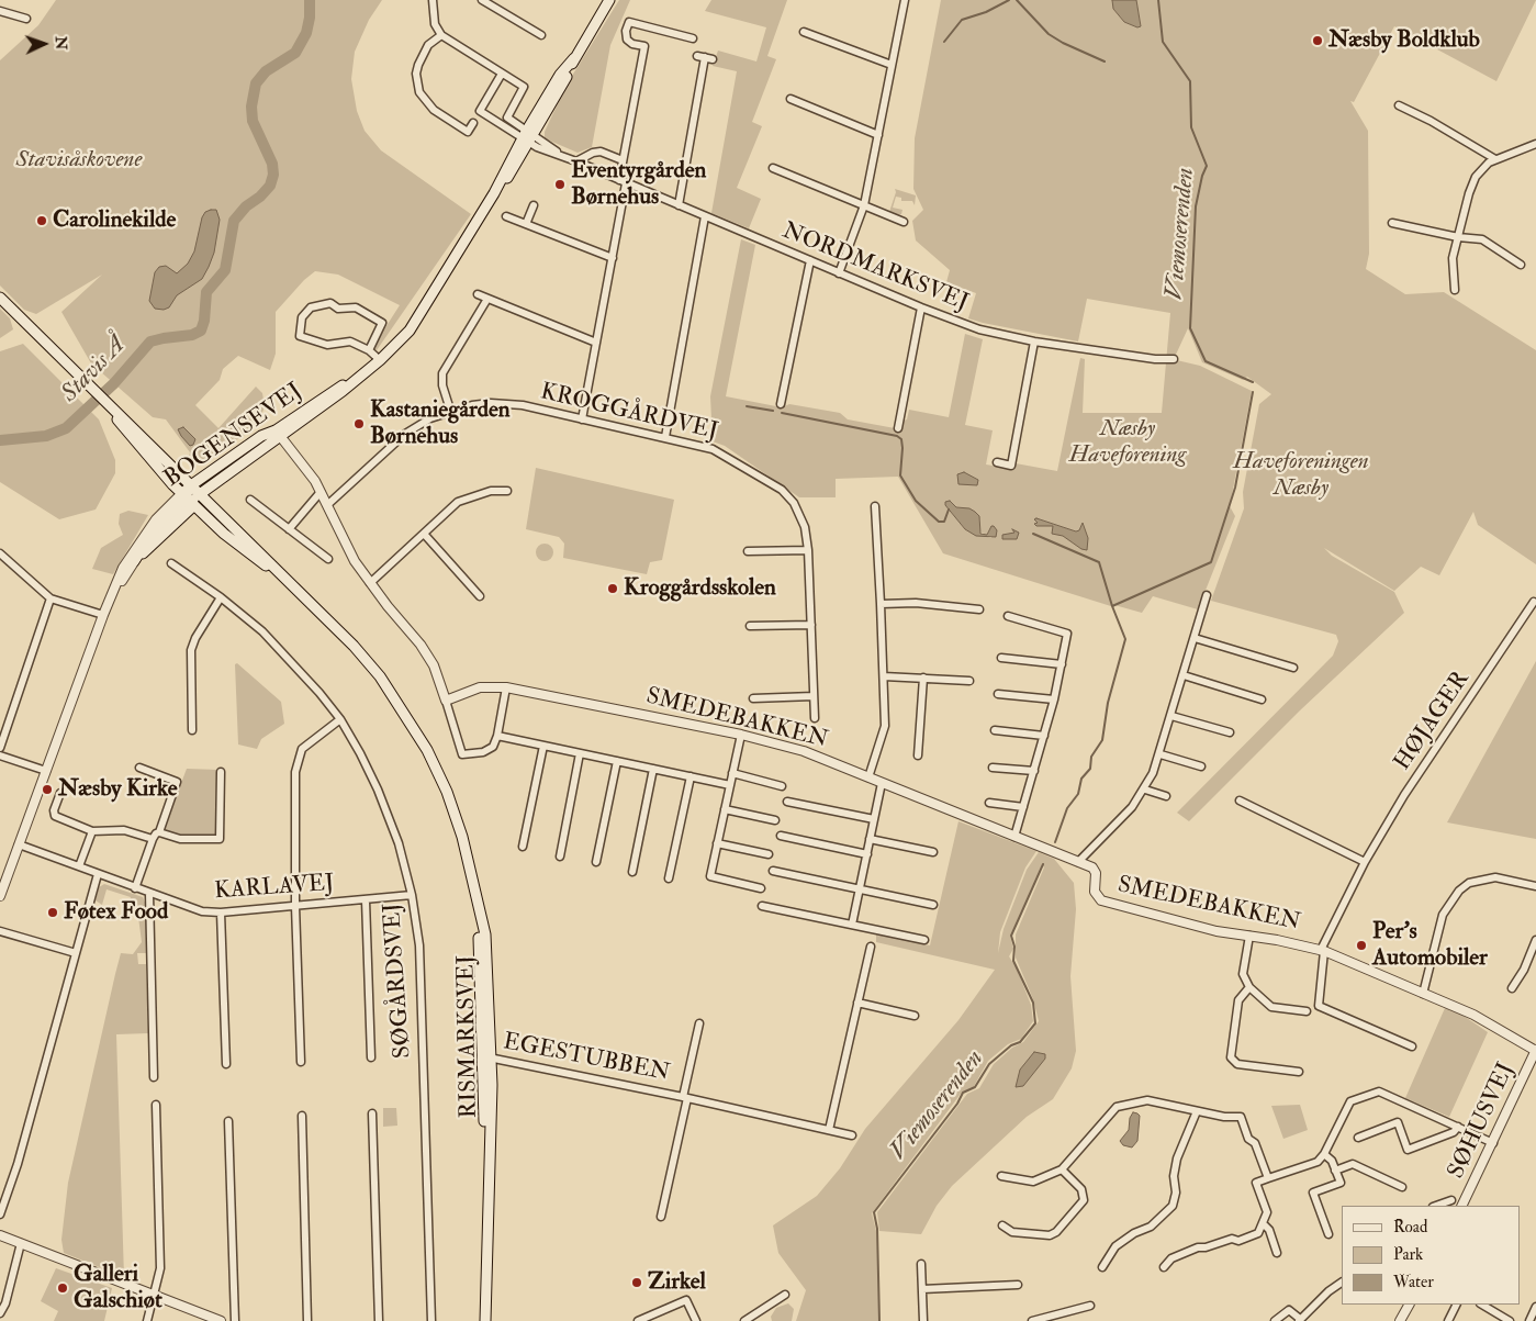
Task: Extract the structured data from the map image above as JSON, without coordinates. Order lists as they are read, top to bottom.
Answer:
{
  "streets": {
    "main road": ["BOGENSEVEJ", "RISMARKSVEJ"],
    "street": [
      "NORDMARKSVEJ",
      "KROGGÅRDVEJ",
      "SMEDEBAKKEN",
      "HØJAGER",
      "KARLAVEJ",
      "SØGÅRDSVEJ",
      "EGESTUBBEN",
      "SØHUSVEJ"
    ]
  },
  "crossings": [
    ["NORDMARKSVEJ", "BOGENSEVEJ"],
    ["BOGENSEVEJ", "KARLAVEJ"],
    ["BOGENSEVEJ", "RISMARKSVEJ"],
    ["SMEDEBAKKEN", "HØJAGER"],
    ["SMEDEBAKKEN", "SØHUSVEJ"],
    ["KARLAVEJ", "SØGÅRDSVEJ"],
    ["RISMARKSVEJ", "EGESTUBBEN"]
  ],
  "water": ["Viemoserenden", "Stavis Å"],
  "parks": ["Stavisåskovene", "Næsby Haveforening", "Haveforeningen Næsby"],
  "places": [
    "Næsby Boldklub",
    "Eventyrgården Børnehus",
    "Carolinekilde",
    "Kastaniegården Børnehus",
    "Kroggårdsskolen",
    "Næsby Kirke",
    "Føtex Food",
    "Per's Automobiler",
    "Zirkel",
    "Galleri Galschiøt"
  ],
  "legend": ["Road", "Park", "Water"],
  "north": "right"
}
